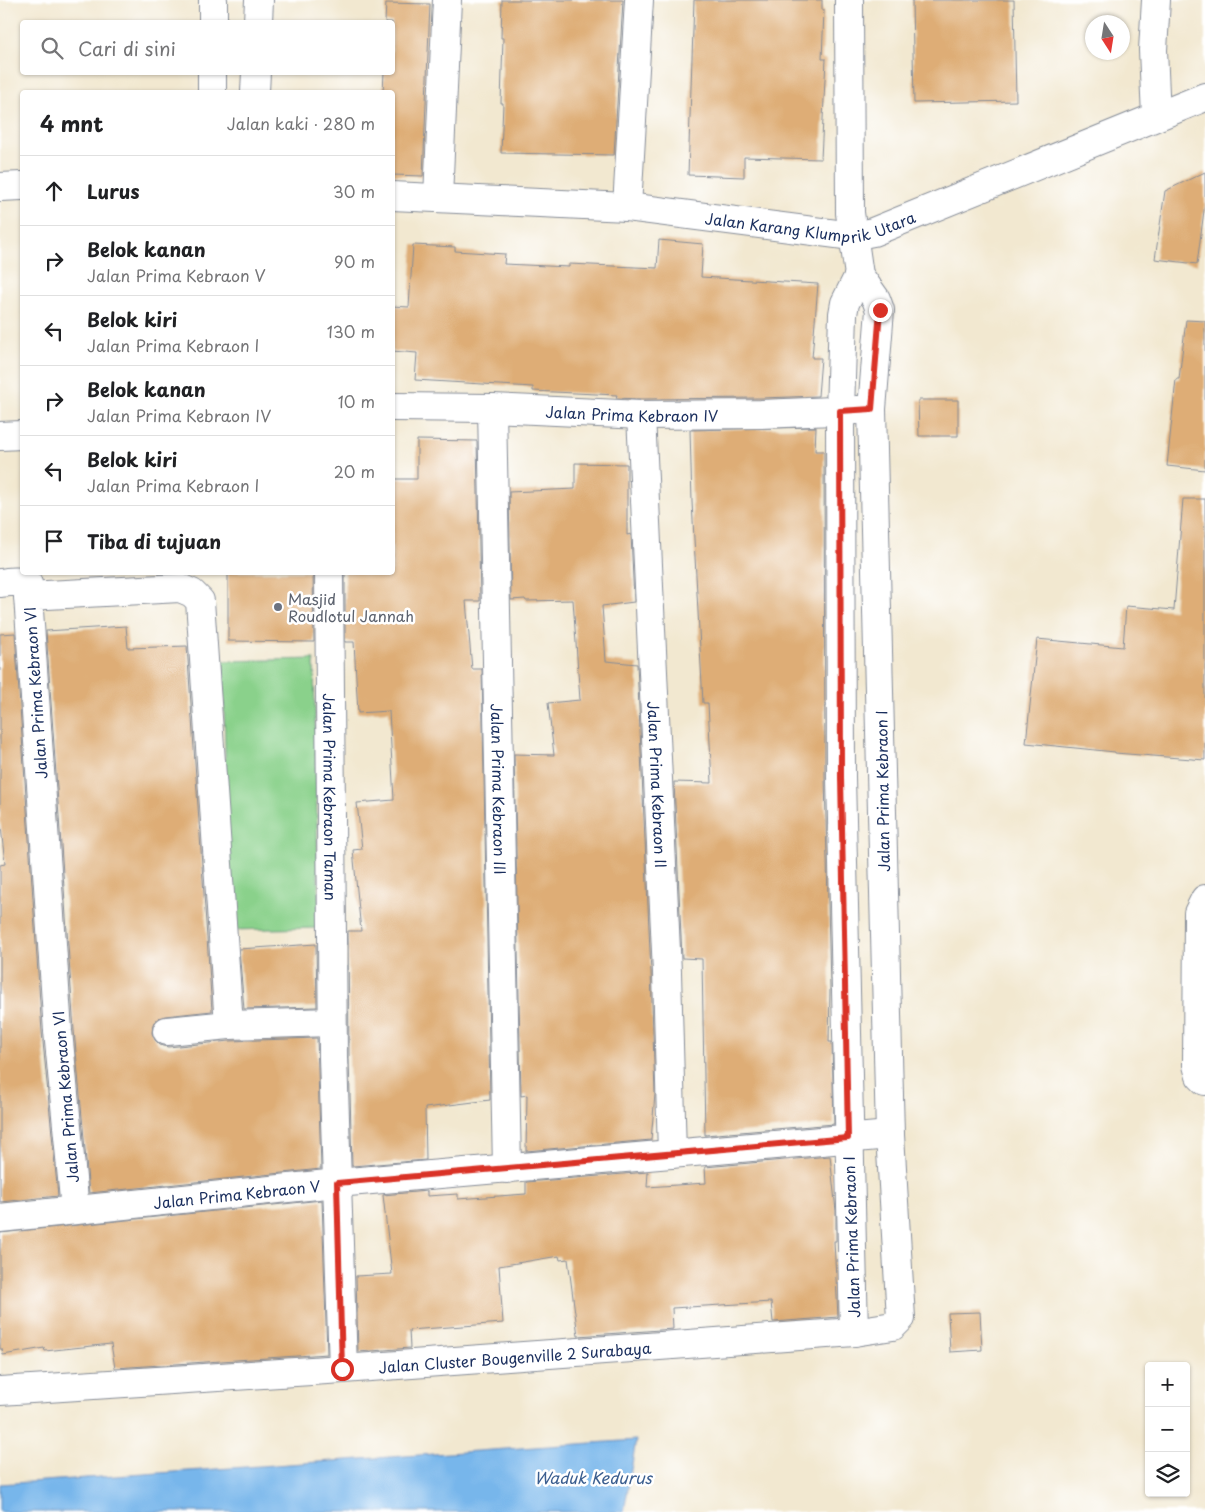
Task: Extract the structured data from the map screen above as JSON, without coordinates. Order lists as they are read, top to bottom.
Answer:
{
  "streets": {
    "street": [
      "Jalan Karang Klumprik Utara",
      "Jalan Prima Kebraon IV",
      "Jalan Prima Kebraon VI",
      "Jalan Prima Kebraon II",
      "Jalan Prima Kebraon III",
      "Jalan Prima Kebraon I",
      "Jalan Prima Kebraon Taman",
      "Jalan Prima Kebraon V",
      "Jalan Cluster Bougenville 2 Surabaya"
    ]
  },
  "crossings": [
    ["Jalan Karang Klumprik Utara", "Jalan Prima Kebraon I"],
    ["Jalan Prima Kebraon IV", "Jalan Prima Kebraon II"],
    ["Jalan Prima Kebraon IV", "Jalan Prima Kebraon III"],
    ["Jalan Prima Kebraon IV", "Jalan Prima Kebraon I"],
    ["Jalan Prima Kebraon VI", "Jalan Prima Kebraon V"],
    ["Jalan Prima Kebraon II", "Jalan Prima Kebraon V"],
    ["Jalan Prima Kebraon III", "Jalan Prima Kebraon V"],
    ["Jalan Prima Kebraon I", "Jalan Prima Kebraon V"],
    ["Jalan Prima Kebraon I", "Jalan Cluster Bougenville 2 Surabaya"],
    ["Jalan Prima Kebraon Taman", "Jalan Prima Kebraon V"],
    ["Jalan Prima Kebraon Taman", "Jalan Cluster Bougenville 2 Surabaya"]
  ],
  "water": ["Waduk Kedurus"],
  "places": ["Masjid Roudlotul Jannah"],
  "north": "bottom",
  "page": {
    "search": "Cari di sini",
    "heading": ["4 mnt", "Jalan kaki · 280 m"],
    "list": [
      ["Lurus", "30 m"],
      ["Belok kanan", "Jalan Prima Kebraon V", "90 m"],
      ["Belok kiri", "Jalan Prima Kebraon I", "130 m"],
      ["Belok kanan", "Jalan Prima Kebraon IV", "10 m"],
      ["Belok kiri", "Jalan Prima Kebraon I", "20 m"],
      "Tiba di tujuan"
    ],
    "map_buttons": ["+", "−"]
  }
}
